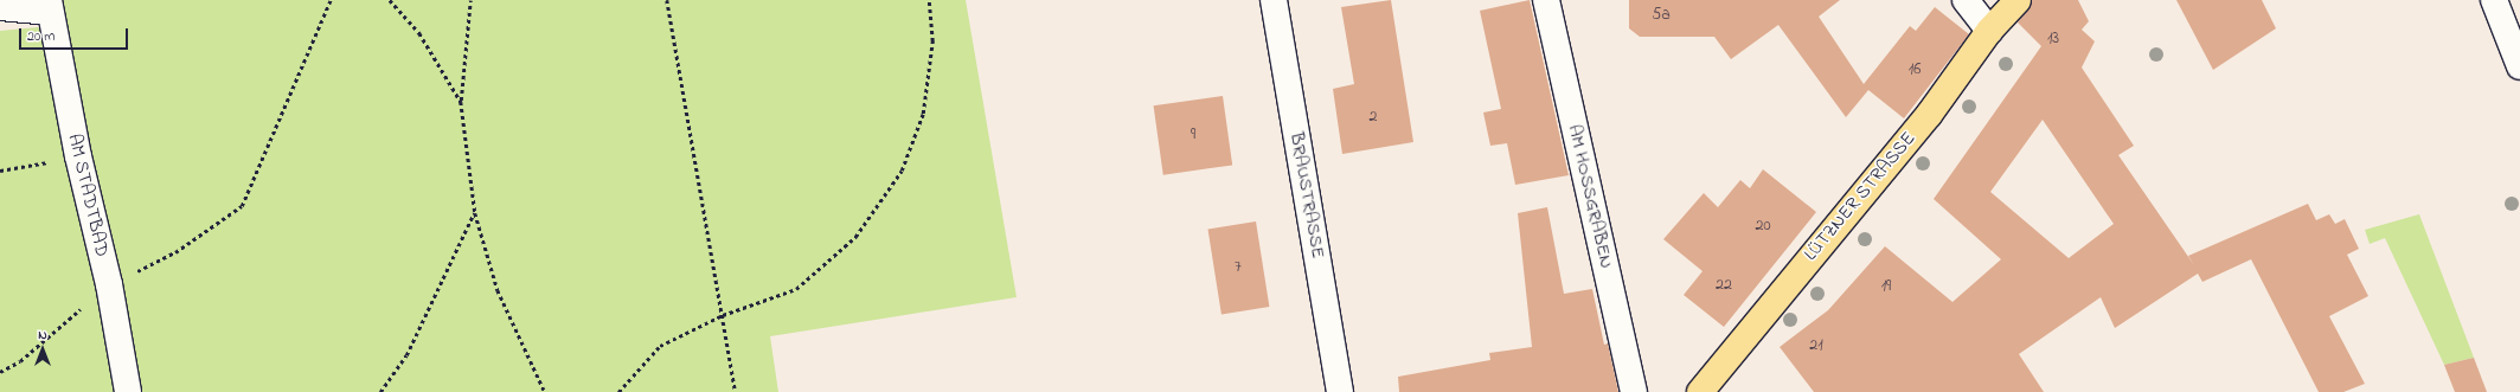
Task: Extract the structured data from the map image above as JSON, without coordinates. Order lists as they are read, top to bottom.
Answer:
{
  "streets": {
    "main road": ["LÜTZNER STRASSE"],
    "street": ["AM STADTBAD", "BRAUSTRASSE", "AM HOSSGRABEN"]
  },
  "house_numbers": [
    "5a",
    "13",
    "16",
    "2",
    "9",
    "20",
    "7",
    "22",
    "19",
    "21"
  ],
  "scale_bar": "20 m",
  "north": "top"
}
